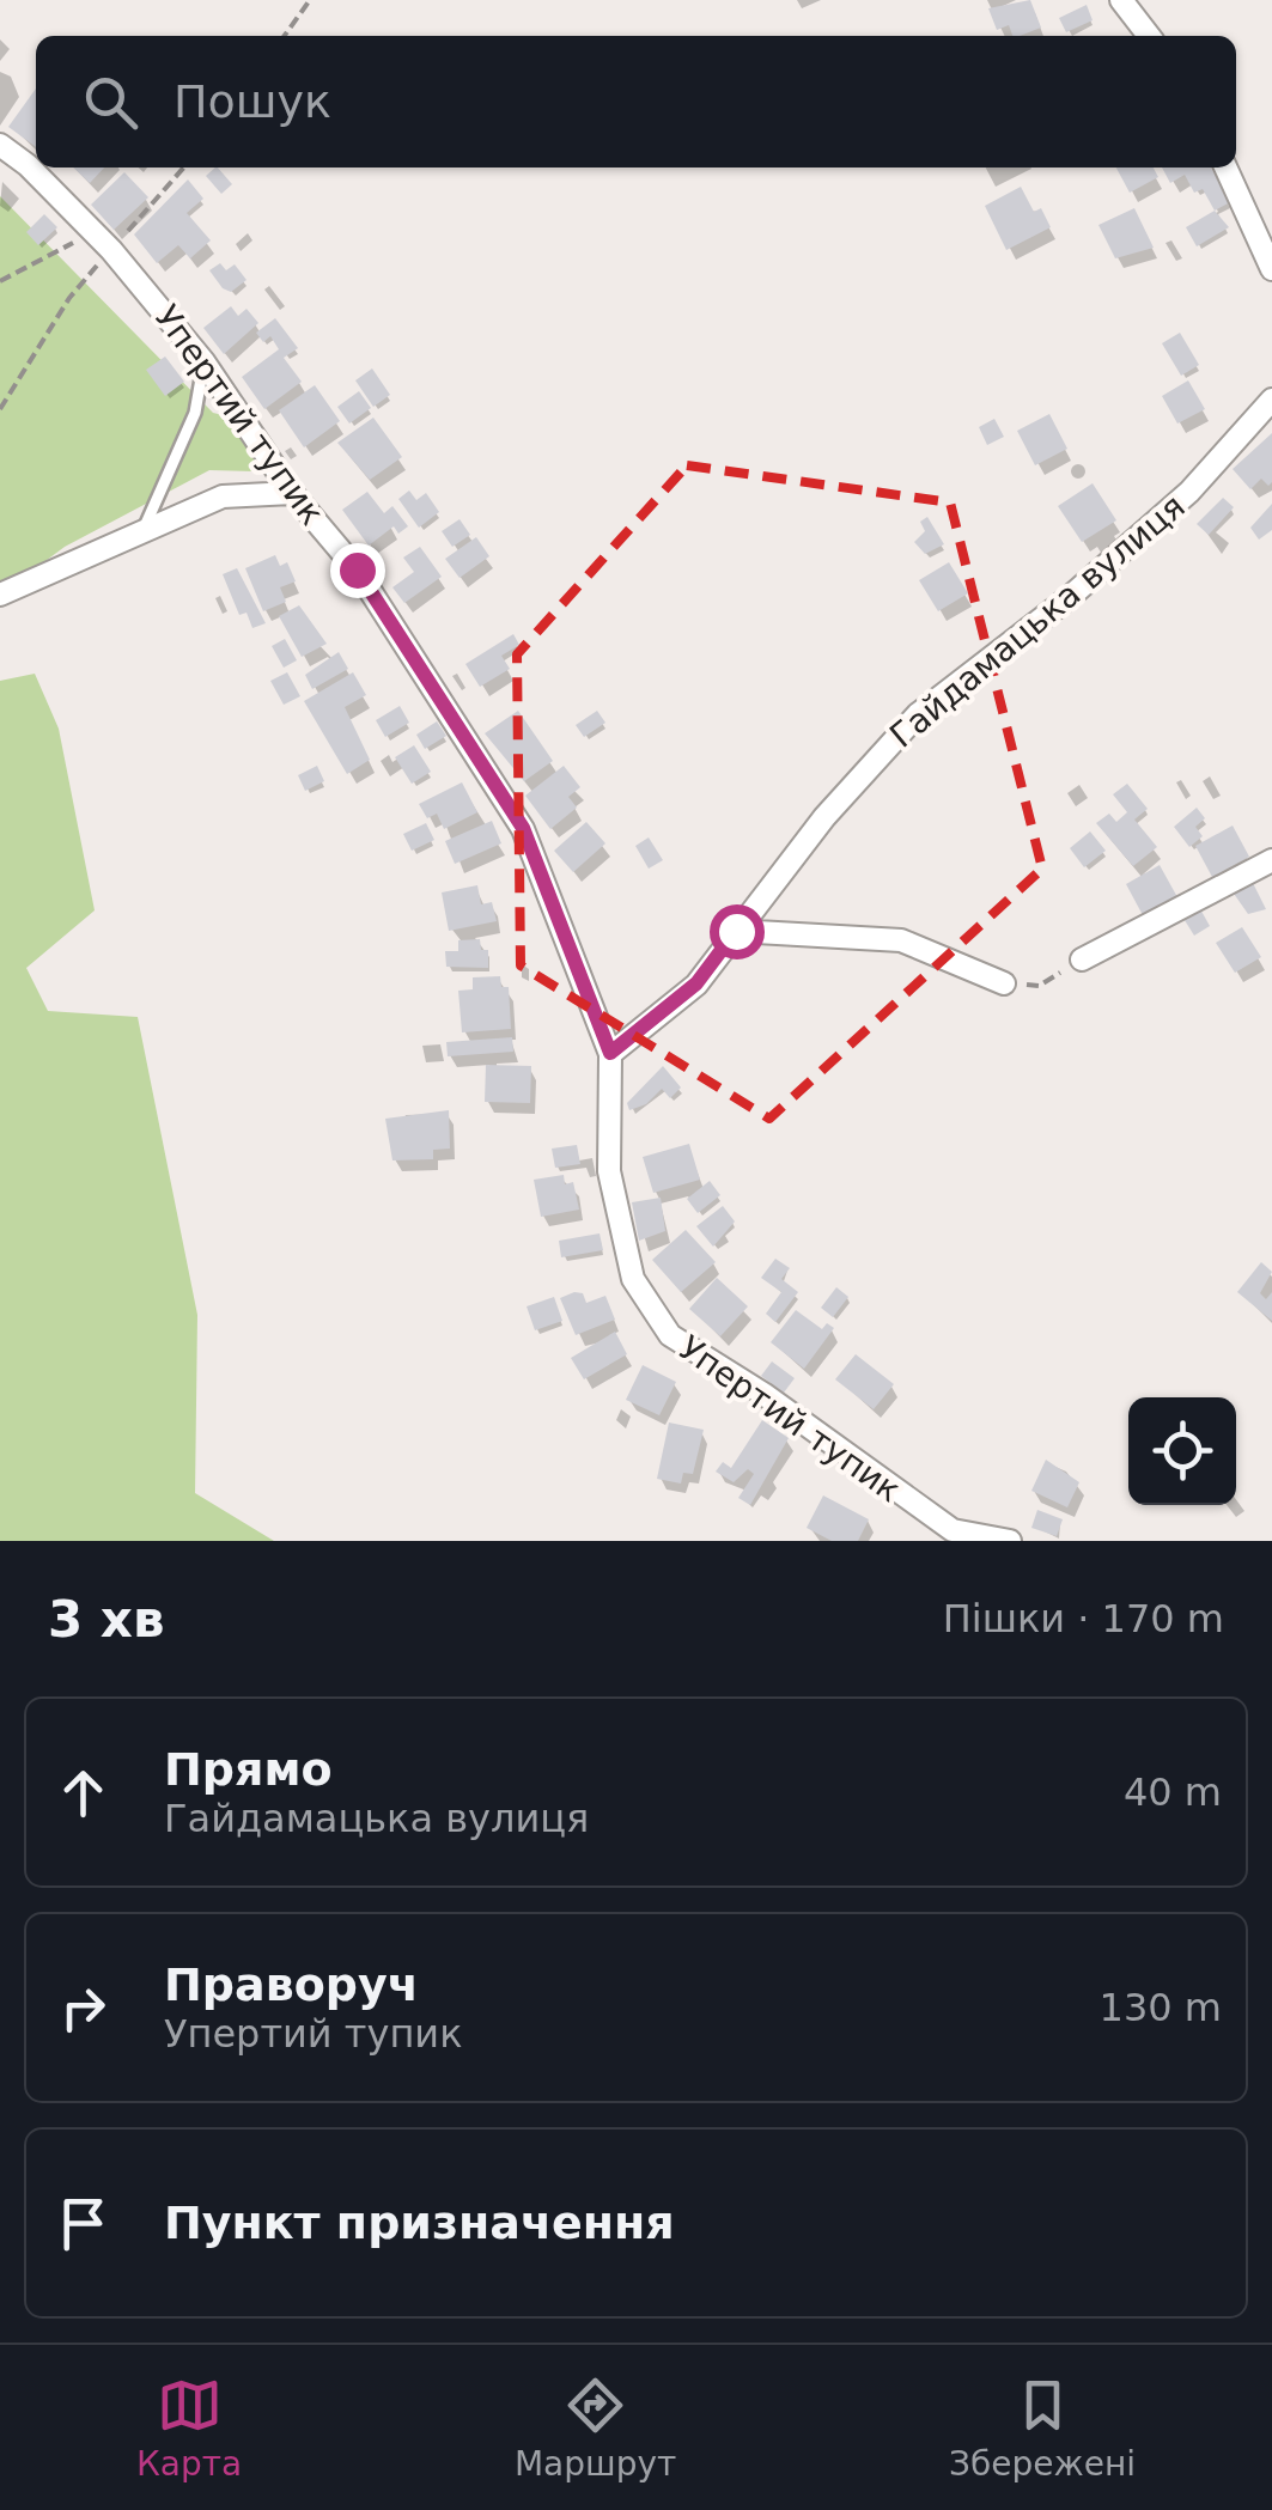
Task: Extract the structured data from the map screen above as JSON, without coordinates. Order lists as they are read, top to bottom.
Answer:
{
  "streets": {
    "street": ["Упертий тупик", "Гайдамацька вулиця"]
  },
  "crossings": [
    ["Упертий тупик", "Гайдамацька вулиця"]
  ],
  "page": {
    "search": "Пошук",
    "heading": ["3 хв", "Пішки · 170 m"],
    "list": [
      ["Прямо", "Гайдамацька вулиця", "40 m"],
      ["Праворуч", "Упертий тупик", "130 m"],
      "Пункт призначення"
    ],
    "nav": ["Карта", "Маршрут", "Збережені"]
  }
}
